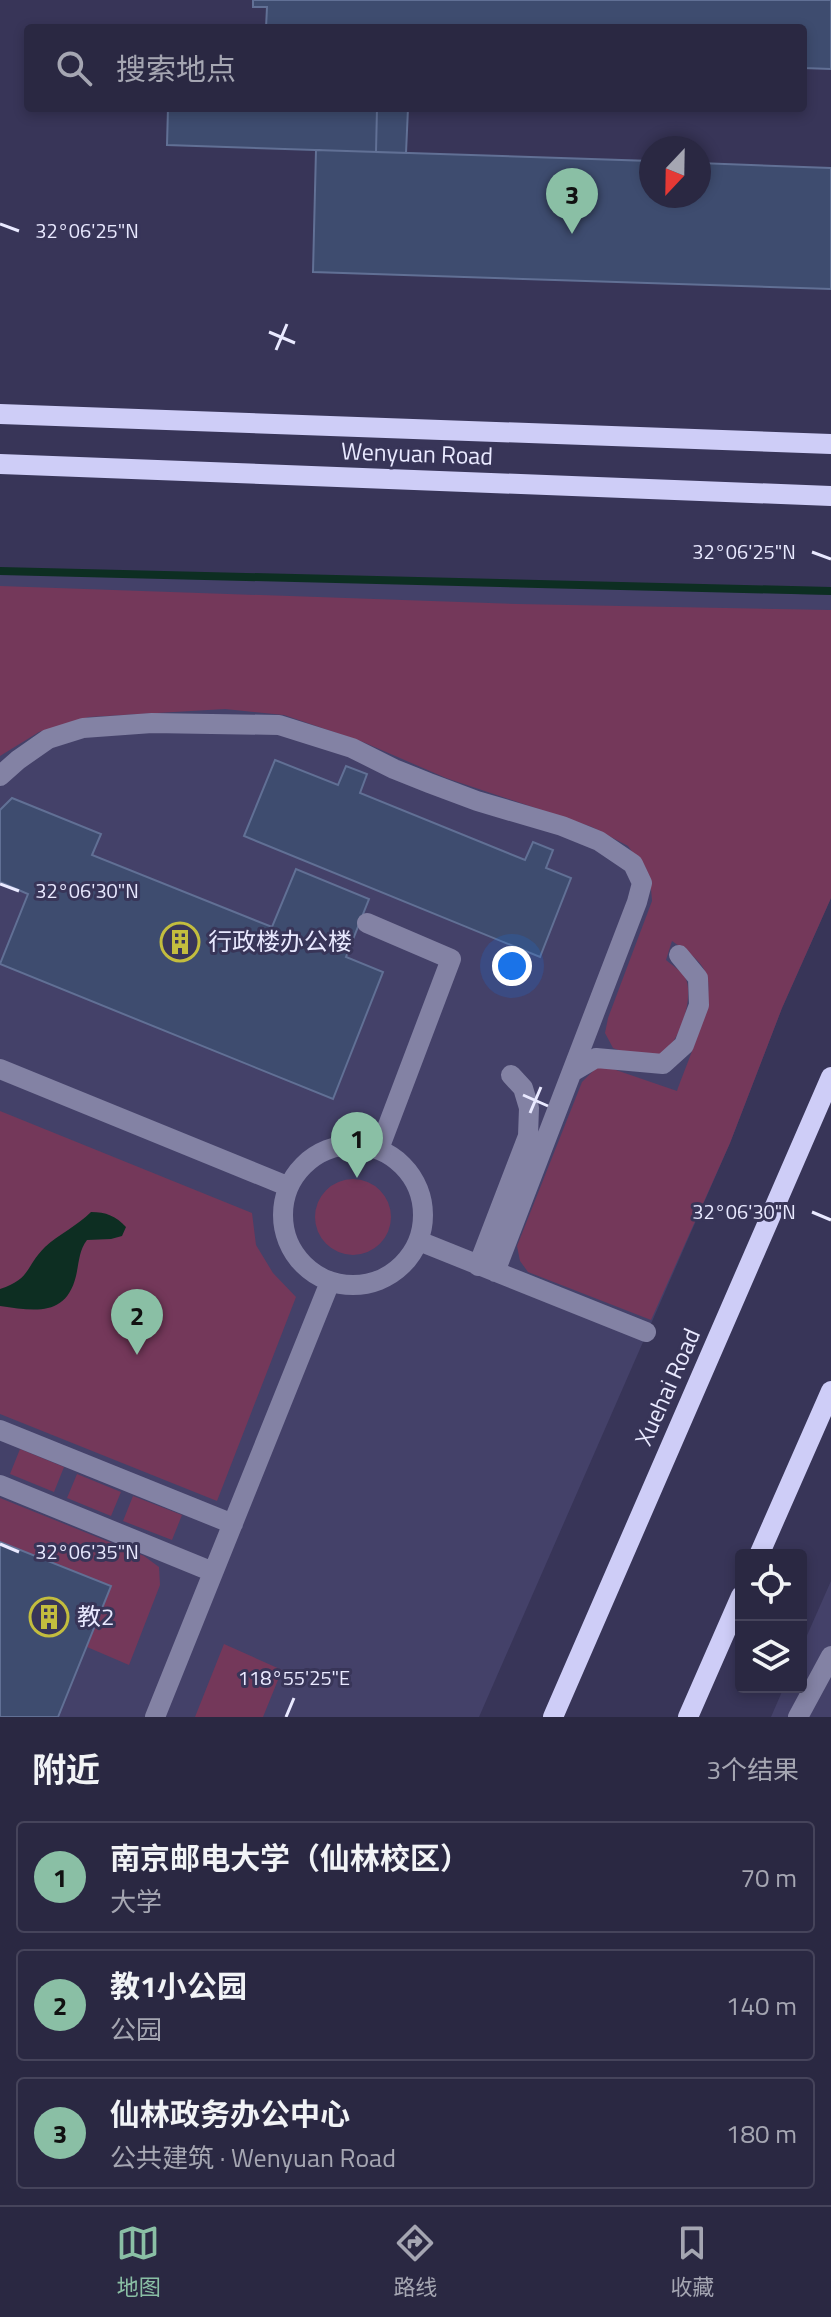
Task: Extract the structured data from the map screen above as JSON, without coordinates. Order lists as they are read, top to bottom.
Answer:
{
  "streets": {
    "main road": ["Wenyuan Road", "Xuehai Road"]
  },
  "places": {
    "building": ["行政楼办公楼", "教2"]
  },
  "north": "bottom",
  "page": {
    "search": "搜索地点",
    "pins": ["3", "1", "2"],
    "heading": ["附近", "3个结果"],
    "list": [
      {
        "mark": "1",
        "name": "南京邮电大学（仙林校区）",
        "note": "大学",
        "value": "70 m"
      },
      {
        "mark": "2",
        "name": "教1小公园",
        "note": "公园",
        "value": "140 m"
      },
      {
        "mark": "3",
        "name": "仙林政务办公中心",
        "note": "公共建筑 · Wenyuan Road",
        "value": "180 m"
      }
    ],
    "nav": ["地图", "路线", "收藏"]
  },
  "coordinates": [
    "32°06'25\"N",
    "32°06'30\"N",
    "32°06'35\"N",
    "118°55'25\"E"
  ]
}
